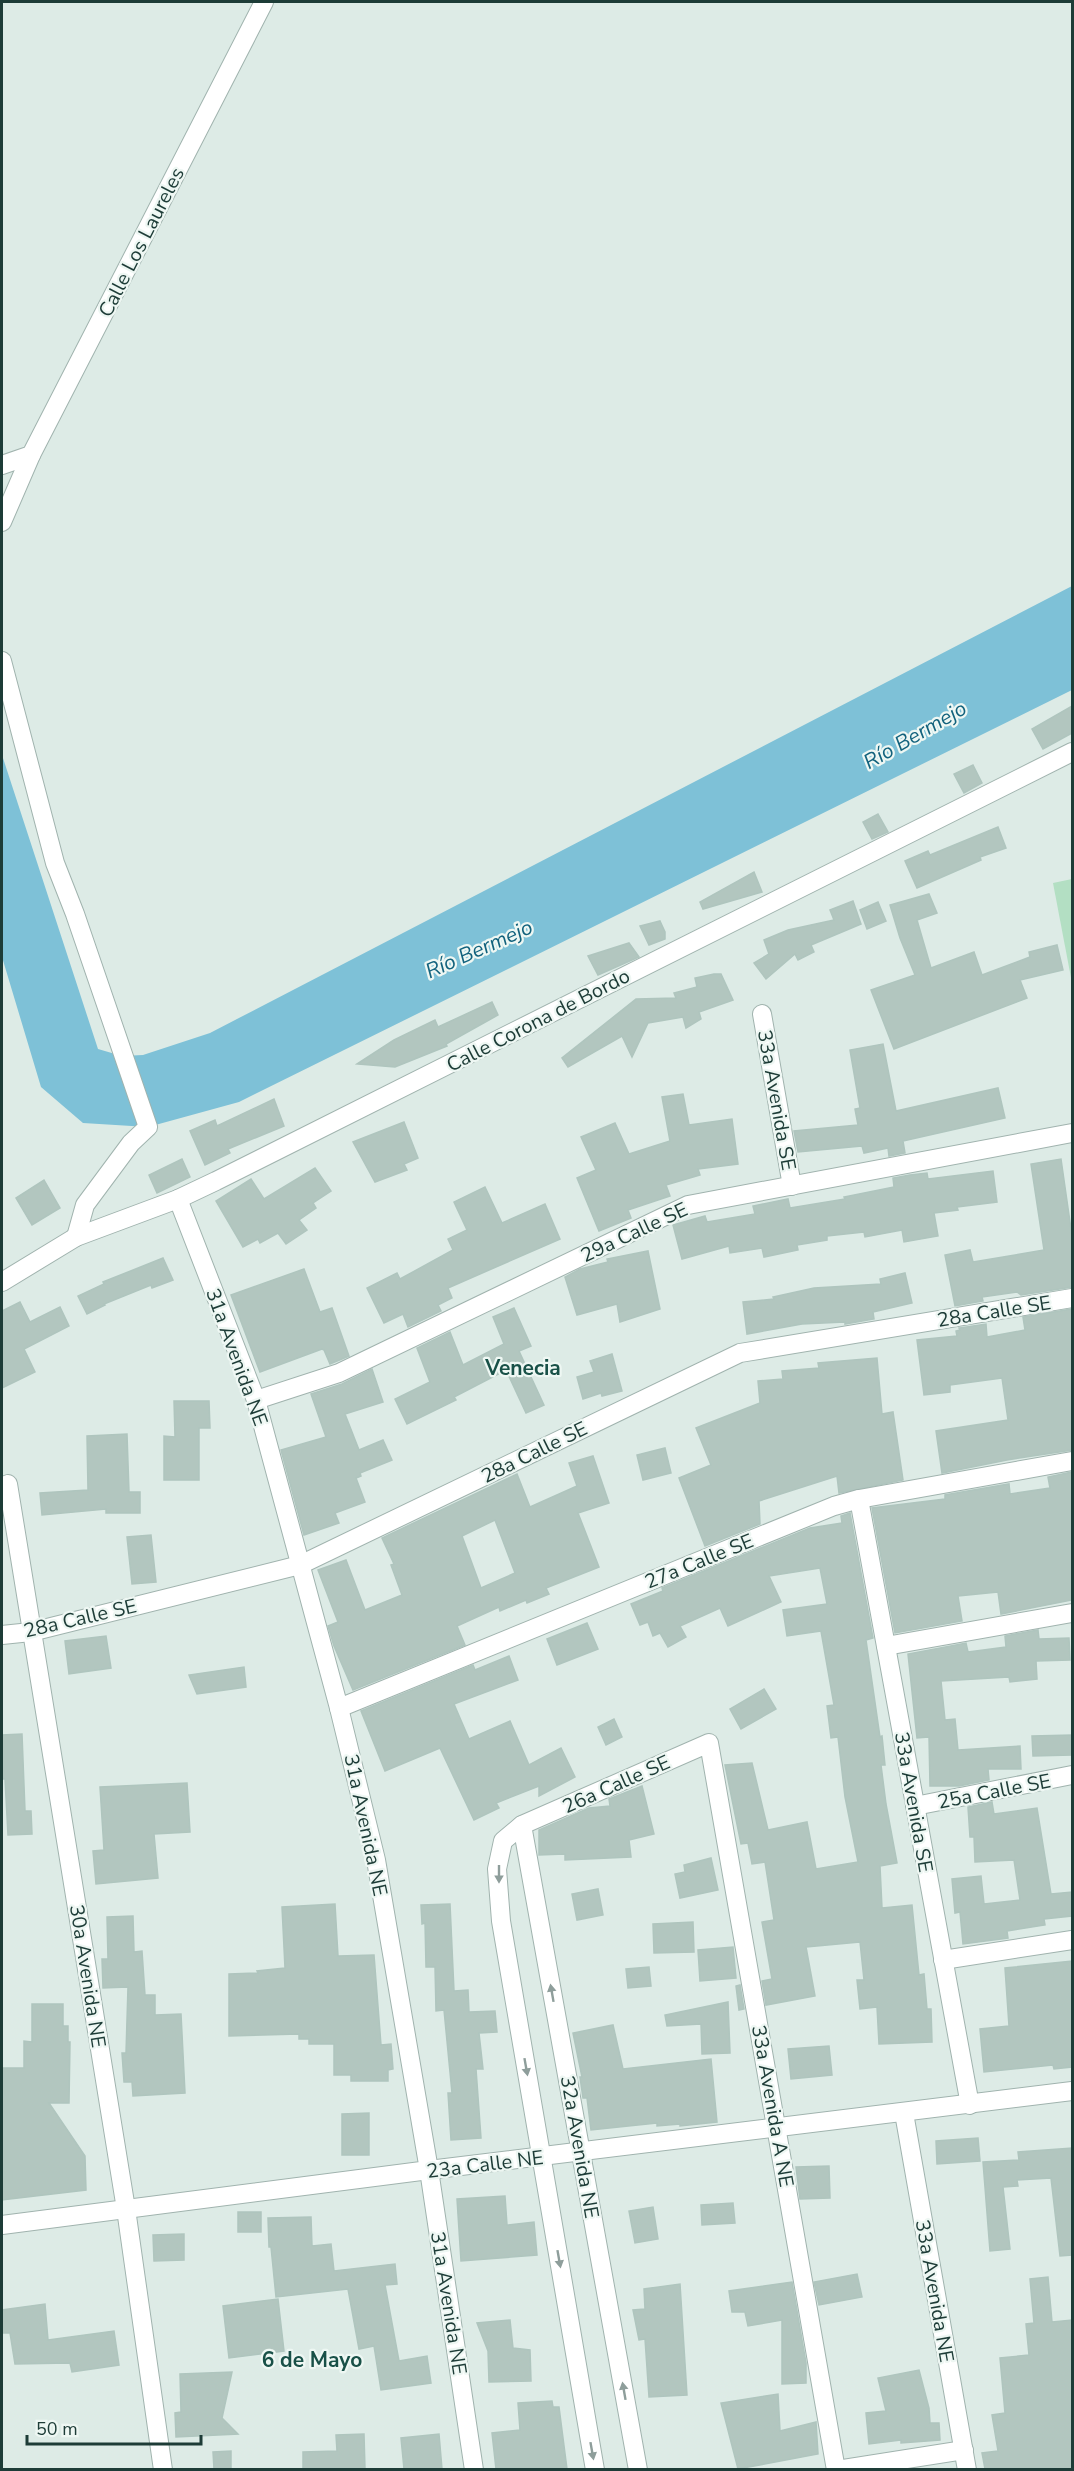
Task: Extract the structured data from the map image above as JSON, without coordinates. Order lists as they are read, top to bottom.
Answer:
{
  "streets": {
    "street": [
      "Calle Los Laureles",
      "Calle Corona de Bordo",
      "33a Avenida SE",
      "29a Calle SE",
      "28a Calle SE",
      "31a Avenida NE",
      "27a Calle SE",
      "26a Calle SE",
      "25a Calle SE",
      "30a Avenida NE",
      "33a Avenida A NE",
      "32a Avenida NE",
      "23a Calle NE",
      "33a Avenida NE"
    ]
  },
  "crossings": [
    ["Calle Corona de Bordo", "31a Avenida NE"],
    ["33a Avenida SE", "29a Calle SE"],
    ["33a Avenida SE", "27a Calle SE"],
    ["33a Avenida SE", "25a Calle SE"],
    ["33a Avenida SE", "23a Calle NE"],
    ["29a Calle SE", "31a Avenida NE"],
    ["28a Calle SE", "31a Avenida NE"],
    ["28a Calle SE", "30a Avenida NE"],
    ["31a Avenida NE", "27a Calle SE"],
    ["31a Avenida NE", "23a Calle NE"],
    ["26a Calle SE", "33a Avenida A NE"],
    ["26a Calle SE", "32a Avenida NE"],
    ["30a Avenida NE", "23a Calle NE"],
    ["33a Avenida A NE", "23a Calle NE"],
    ["32a Avenida NE", "23a Calle NE"],
    ["23a Calle NE", "33a Avenida NE"]
  ],
  "districts": ["Venecia", "6 de Mayo"],
  "water": ["Río Bermejo"],
  "scale_bar": "50 m"
}
